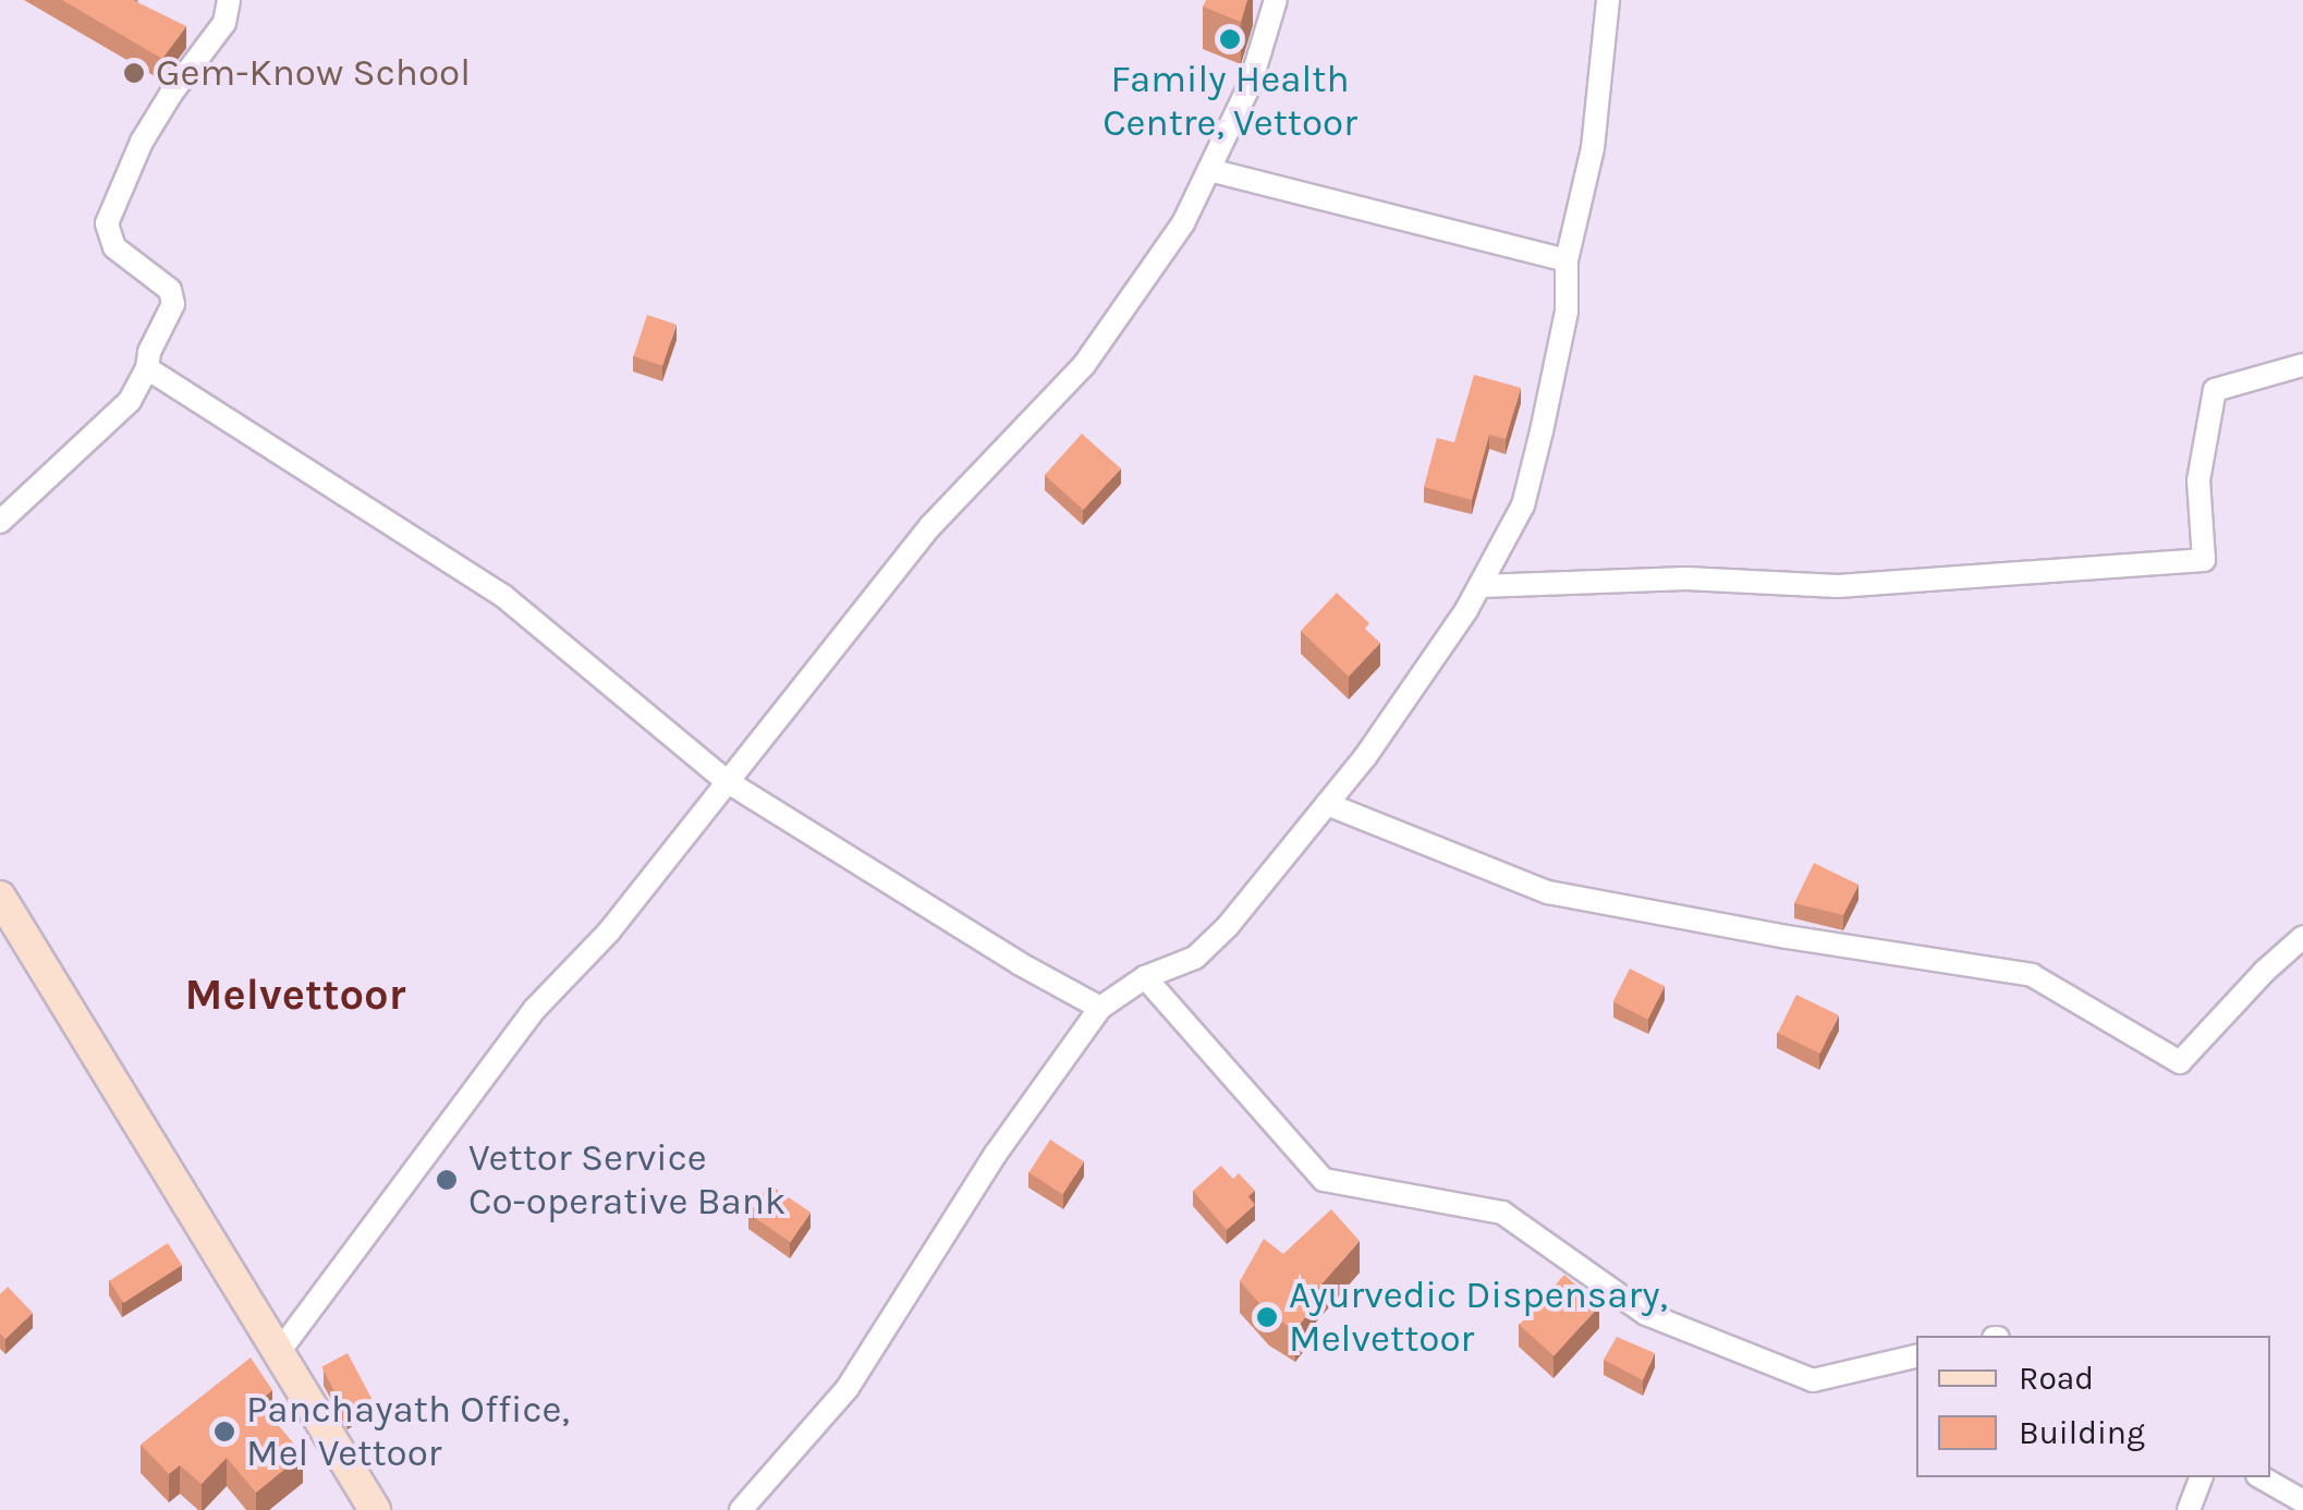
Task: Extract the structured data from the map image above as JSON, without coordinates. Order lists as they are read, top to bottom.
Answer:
{
  "districts": ["Melvettoor"],
  "places": [
    "Family Health Centre, Vettoor",
    "Gem-Know School",
    "Vettor Service Co-operative Bank",
    "Ayurvedic Dispensary, Melvettoor",
    "Panchayath Office, Mel Vettoor"
  ],
  "legend": ["Road", "Building"]
}
